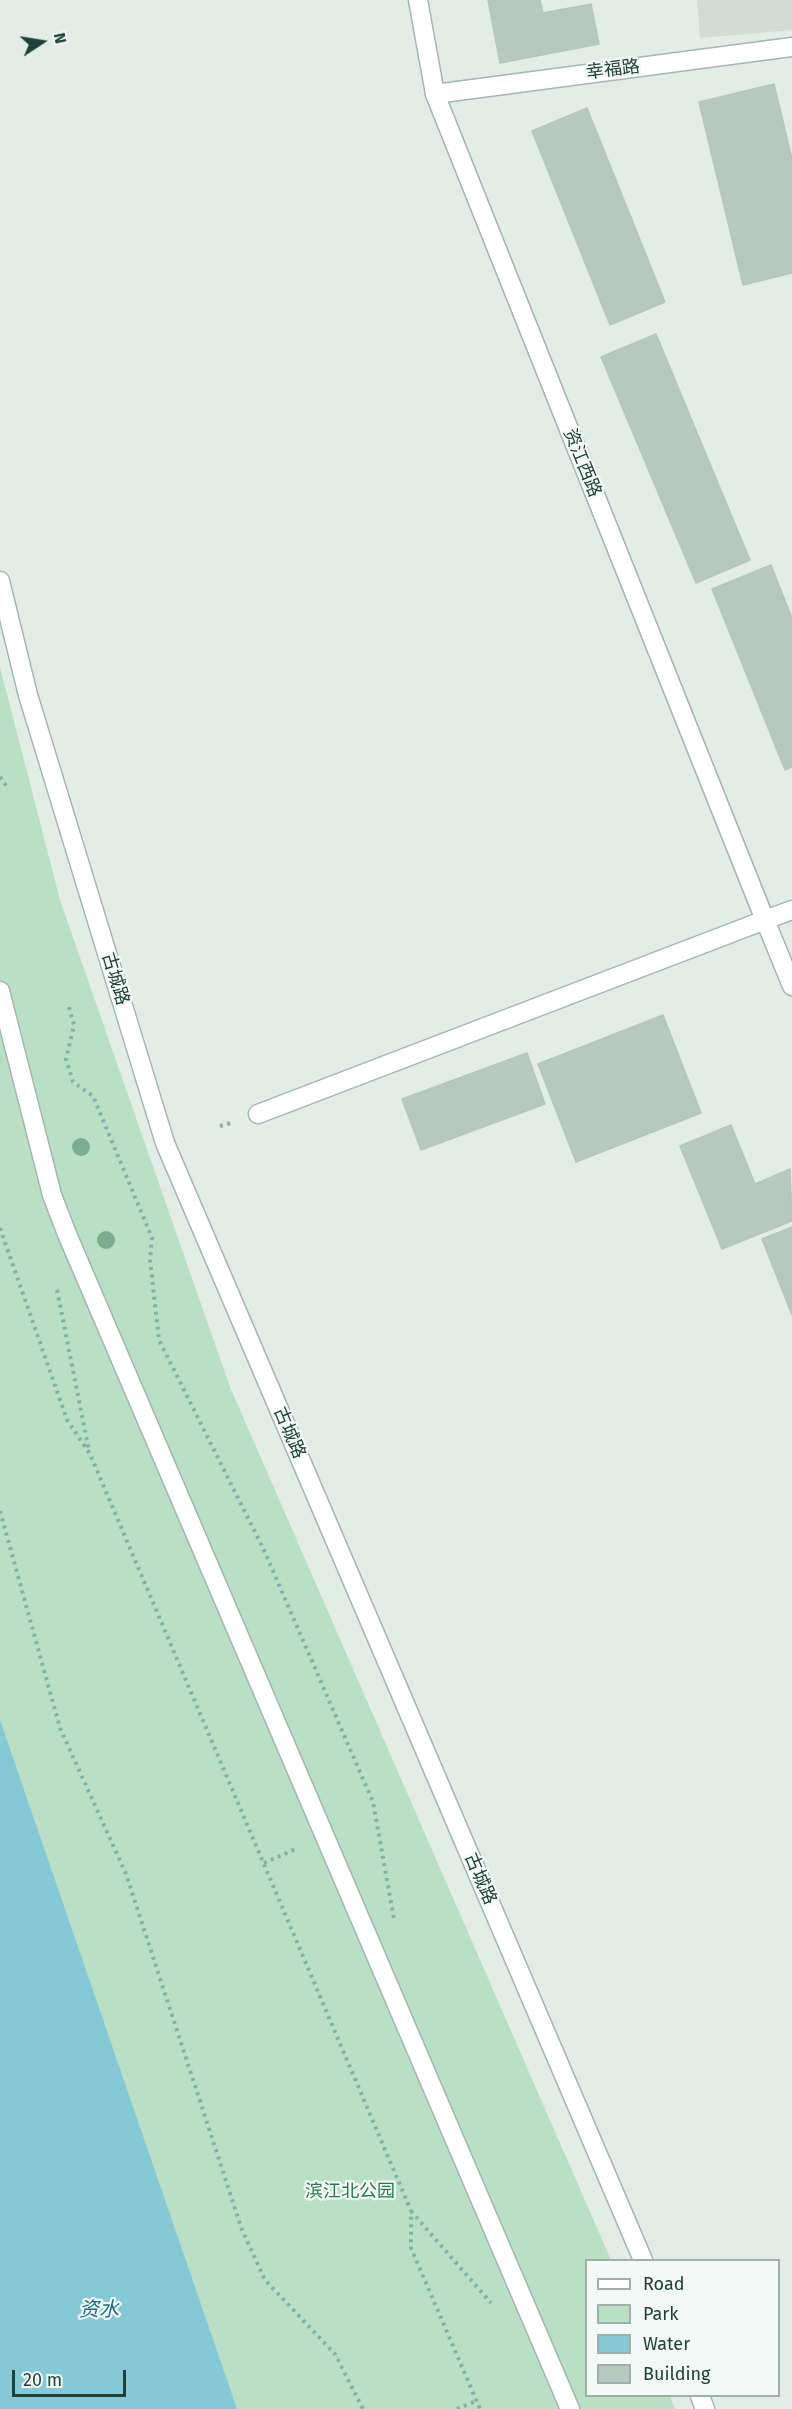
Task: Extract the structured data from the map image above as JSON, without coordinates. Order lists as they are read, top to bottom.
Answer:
{
  "streets": {
    "street": ["幸福路", "资江西路", "古城路"]
  },
  "crossings": [
    ["幸福路", "资江西路"]
  ],
  "water": ["资水"],
  "parks": ["滨江北公园"],
  "legend": [
    "Road",
    "Park",
    "Water",
    "Building"
  ],
  "scale_bar": "20 m",
  "north": "right"
}
